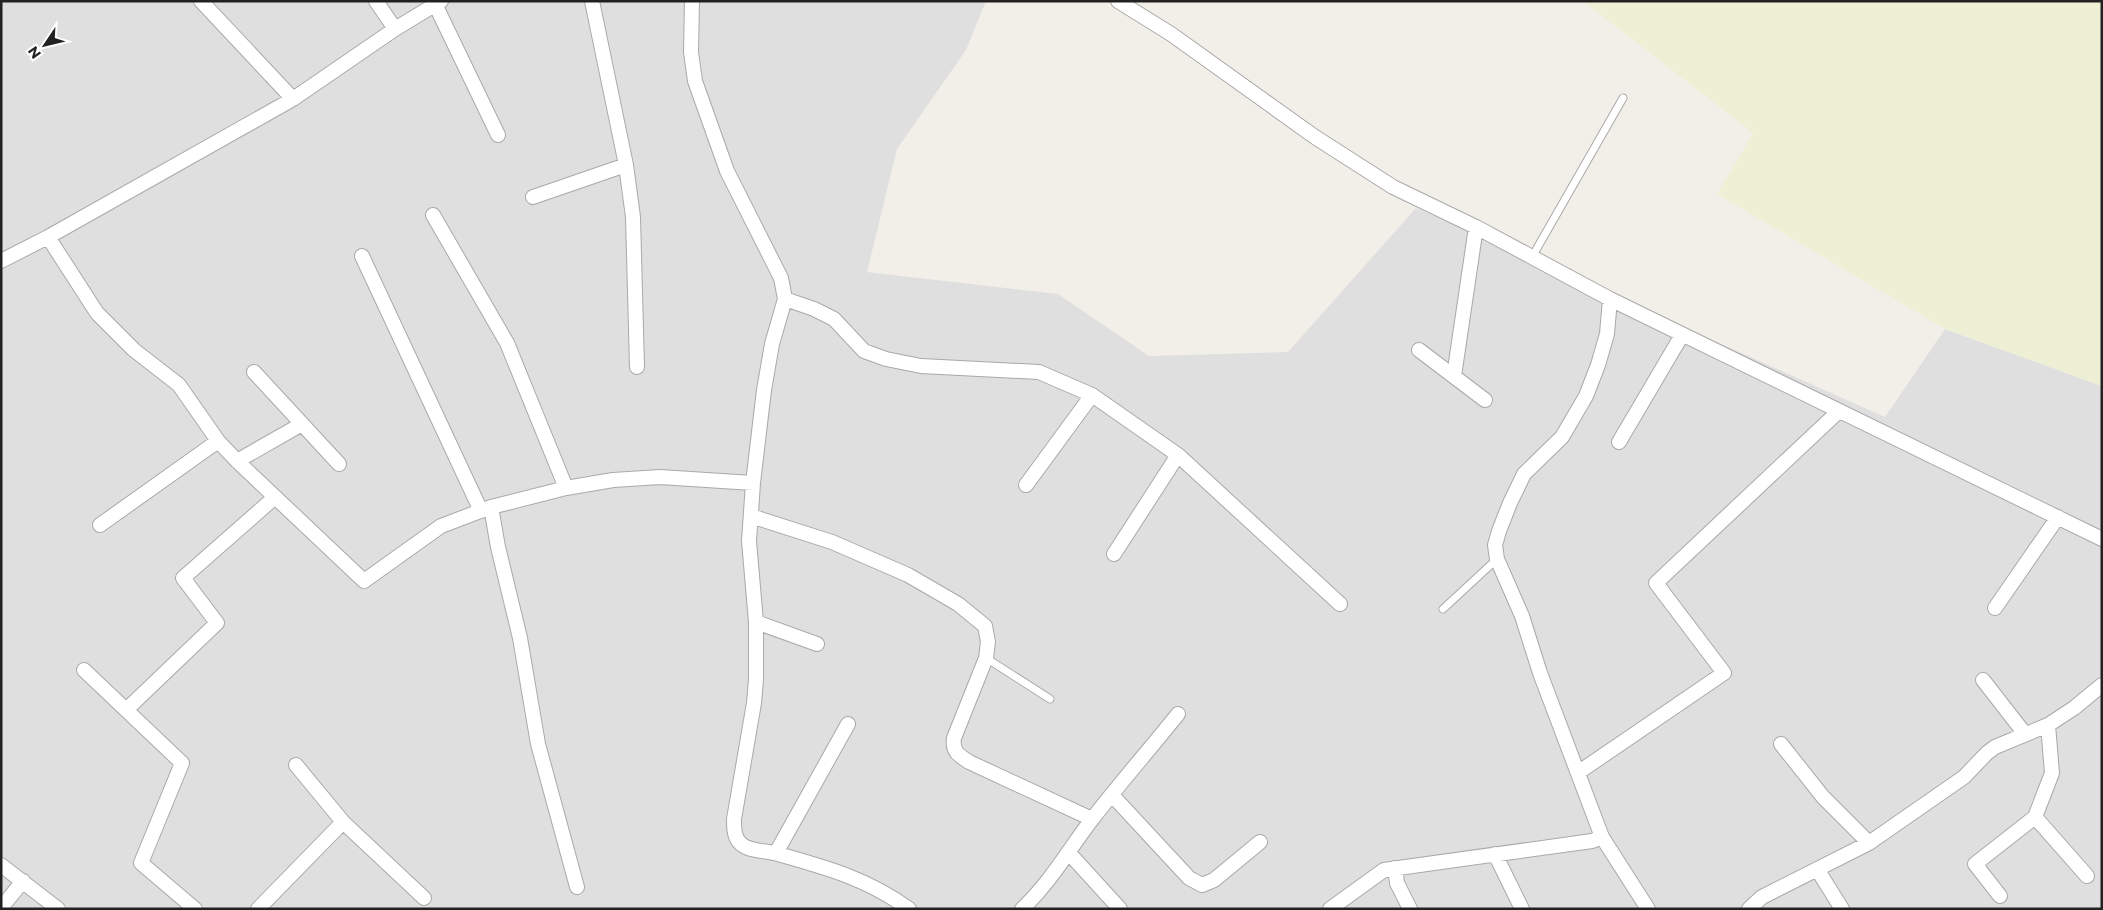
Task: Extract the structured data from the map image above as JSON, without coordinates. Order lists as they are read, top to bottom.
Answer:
{
  "north": "bottom left"
}
